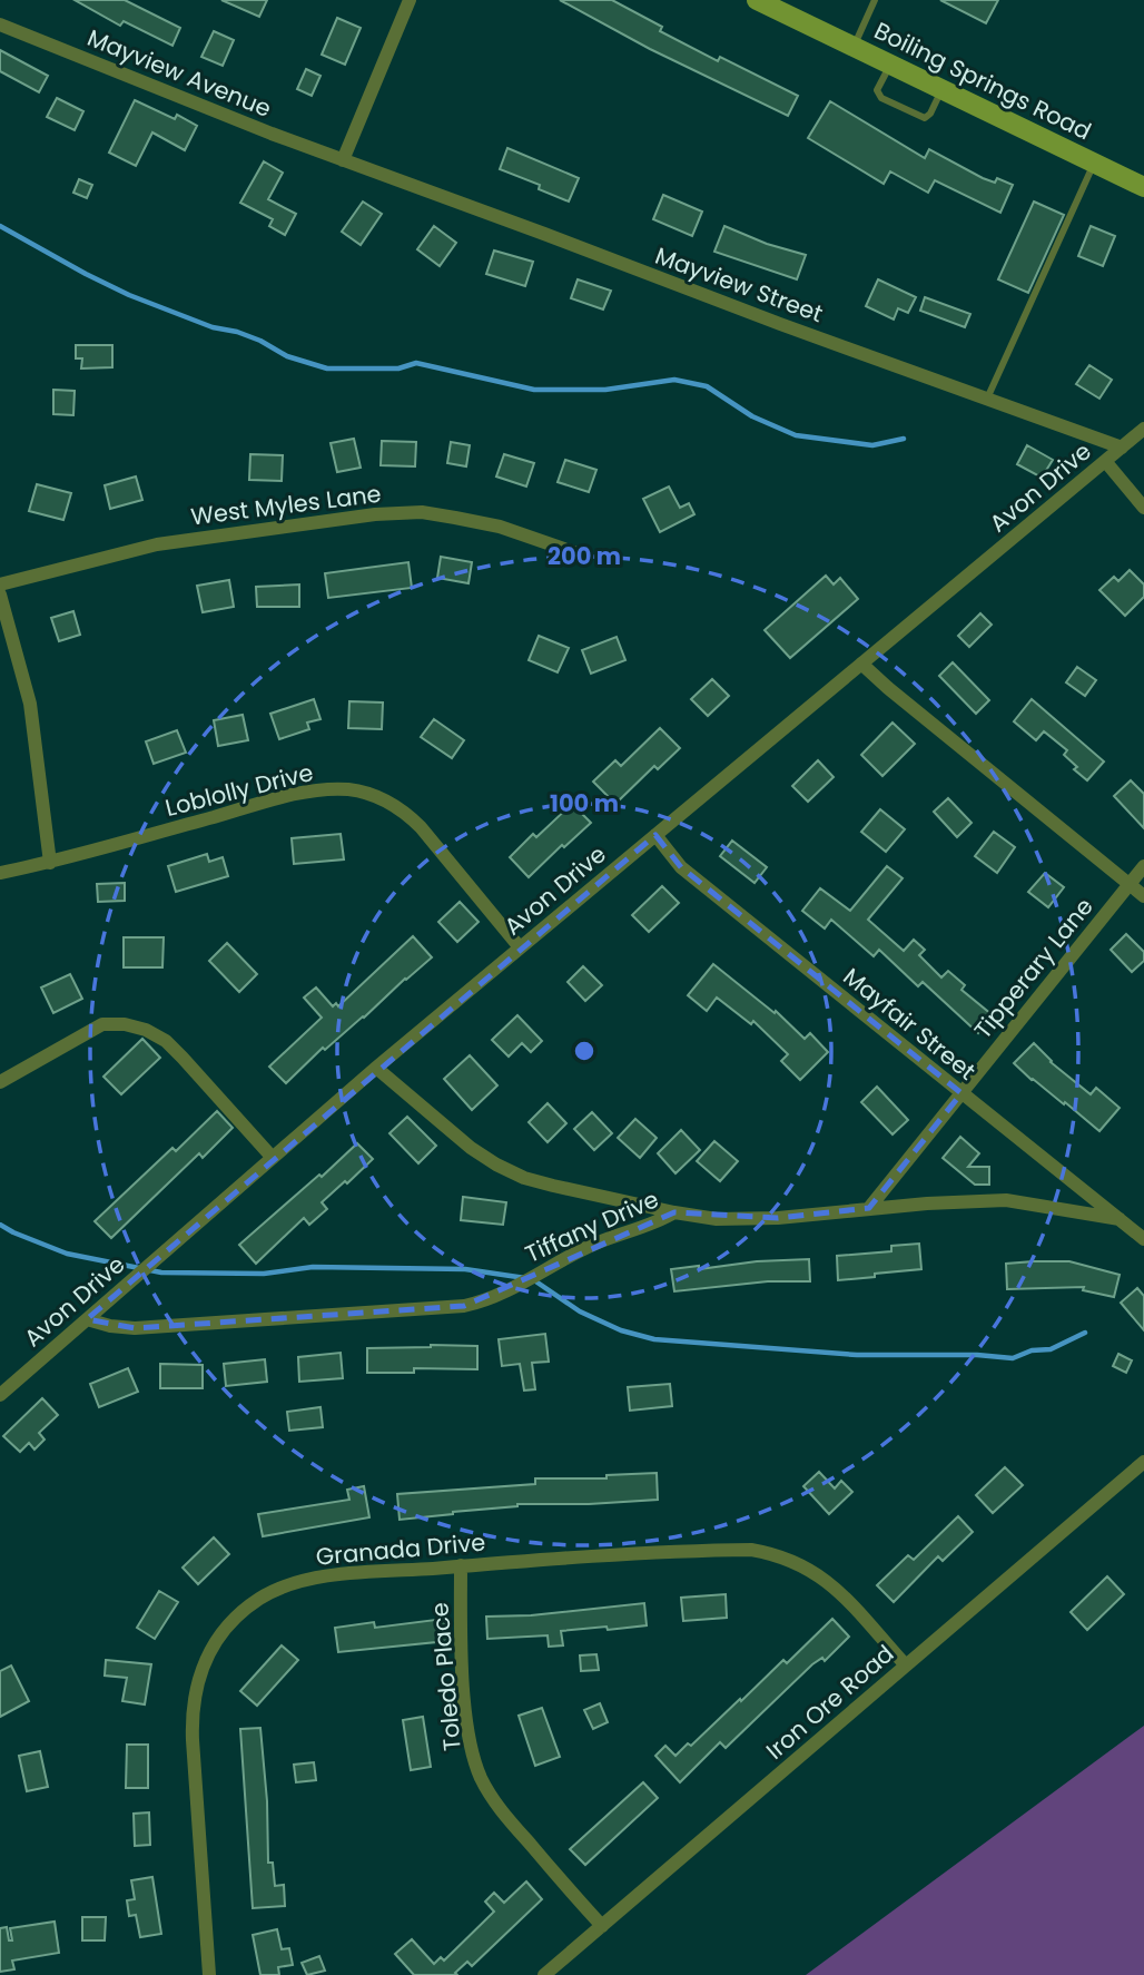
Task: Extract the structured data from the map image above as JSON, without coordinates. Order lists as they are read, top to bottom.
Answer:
{
  "streets": {
    "main road": ["Boiling Springs Road"],
    "street": [
      "Mayview Avenue",
      "Mayview Street",
      "Avon Drive",
      "West Myles Lane",
      "Loblolly Drive",
      "Tipperary Lane",
      "Mayfair Street",
      "Tiffany Drive",
      "Granada Drive",
      "Toledo Place",
      "Iron Ore Road"
    ]
  },
  "crossings": [
    ["Mayview Avenue", "Mayview Street"],
    ["Mayview Street", "Avon Drive"],
    ["Avon Drive", "Loblolly Drive"],
    ["Avon Drive", "Mayfair Street"],
    ["Avon Drive", "Tiffany Drive"],
    ["Tipperary Lane", "Mayfair Street"],
    ["Tipperary Lane", "Tiffany Drive"],
    ["Mayfair Street", "Tiffany Drive"],
    ["Granada Drive", "Toledo Place"],
    ["Granada Drive", "Iron Ore Road"],
    ["Toledo Place", "Iron Ore Road"]
  ],
  "rings": ["200 m", "100 m"]
}
